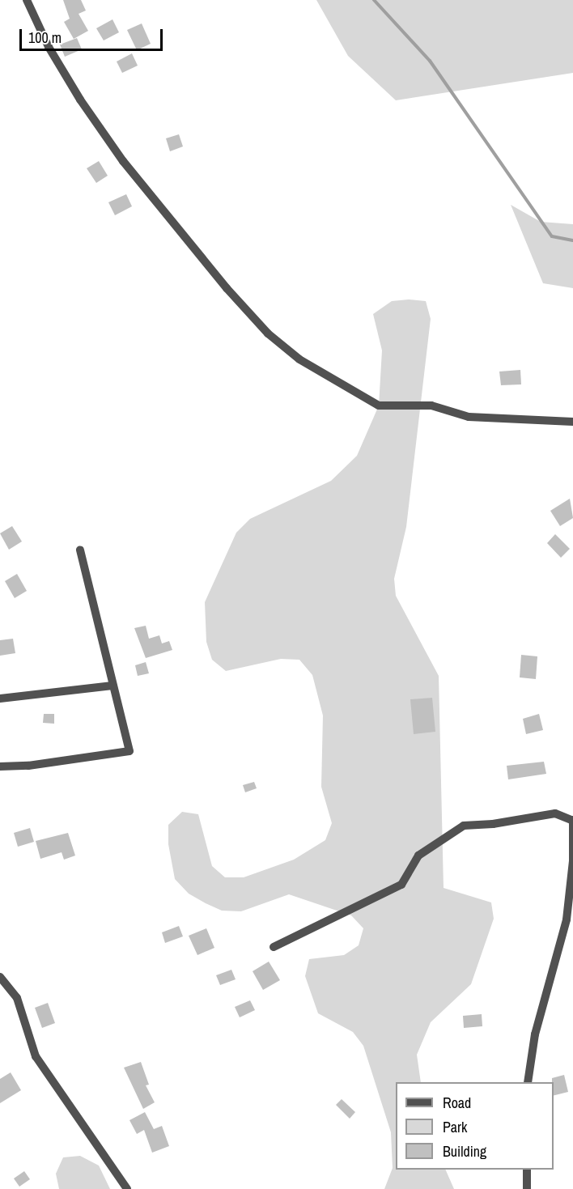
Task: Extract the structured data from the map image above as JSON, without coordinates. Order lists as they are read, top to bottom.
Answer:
{
  "legend": ["Road", "Park", "Building"],
  "scale_bar": "100 m"
}
